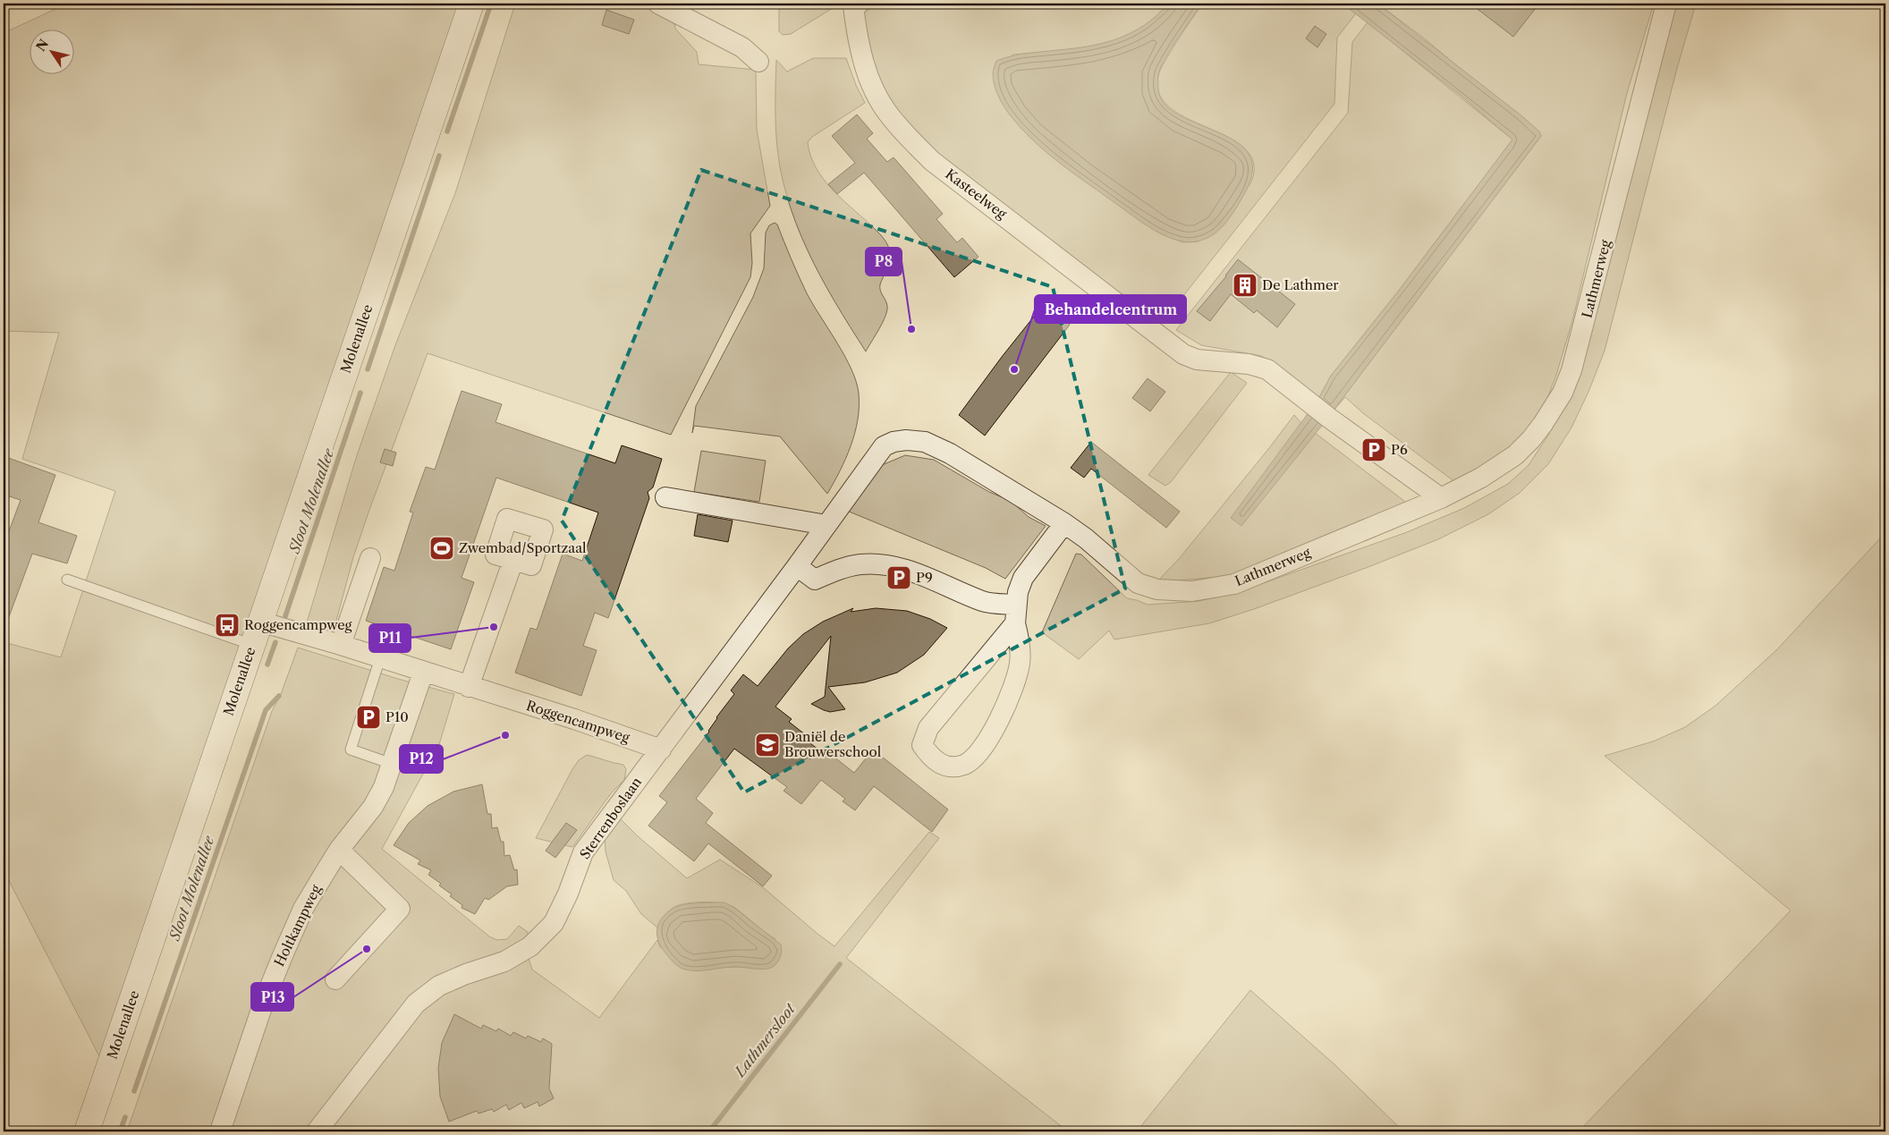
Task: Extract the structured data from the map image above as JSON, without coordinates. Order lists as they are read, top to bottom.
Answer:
{
  "streets": {
    "main road": ["Molenallee"],
    "street": [
      "Kasteelweg",
      "Lathmerweg",
      "Roggencampweg",
      "Sterrenboslaan",
      "Holtkampweg"
    ]
  },
  "crossings": [
    ["Kasteelweg", "Lathmerweg"],
    ["Lathmerweg", "Sterrenboslaan"],
    ["Molenallee", "Roggencampweg"],
    ["Roggencampweg", "Sterrenboslaan"],
    ["Roggencampweg", "Holtkampweg"]
  ],
  "water": ["Sloot Molenallee", "Lathmersloot"],
  "places": {
    "building": ["De Lathmer"],
    "other": [
      "P8",
      "Behandelcentrum",
      "P11",
      "P12",
      "P13"
    ],
    "parking": ["P6", "P9", "P10"],
    "sports": ["Zwembad/Sportzaal"],
    "bus stop": ["Roggencampweg"],
    "school or university": ["Daniël de Brouwerschool"]
  },
  "north": "top left"
}
